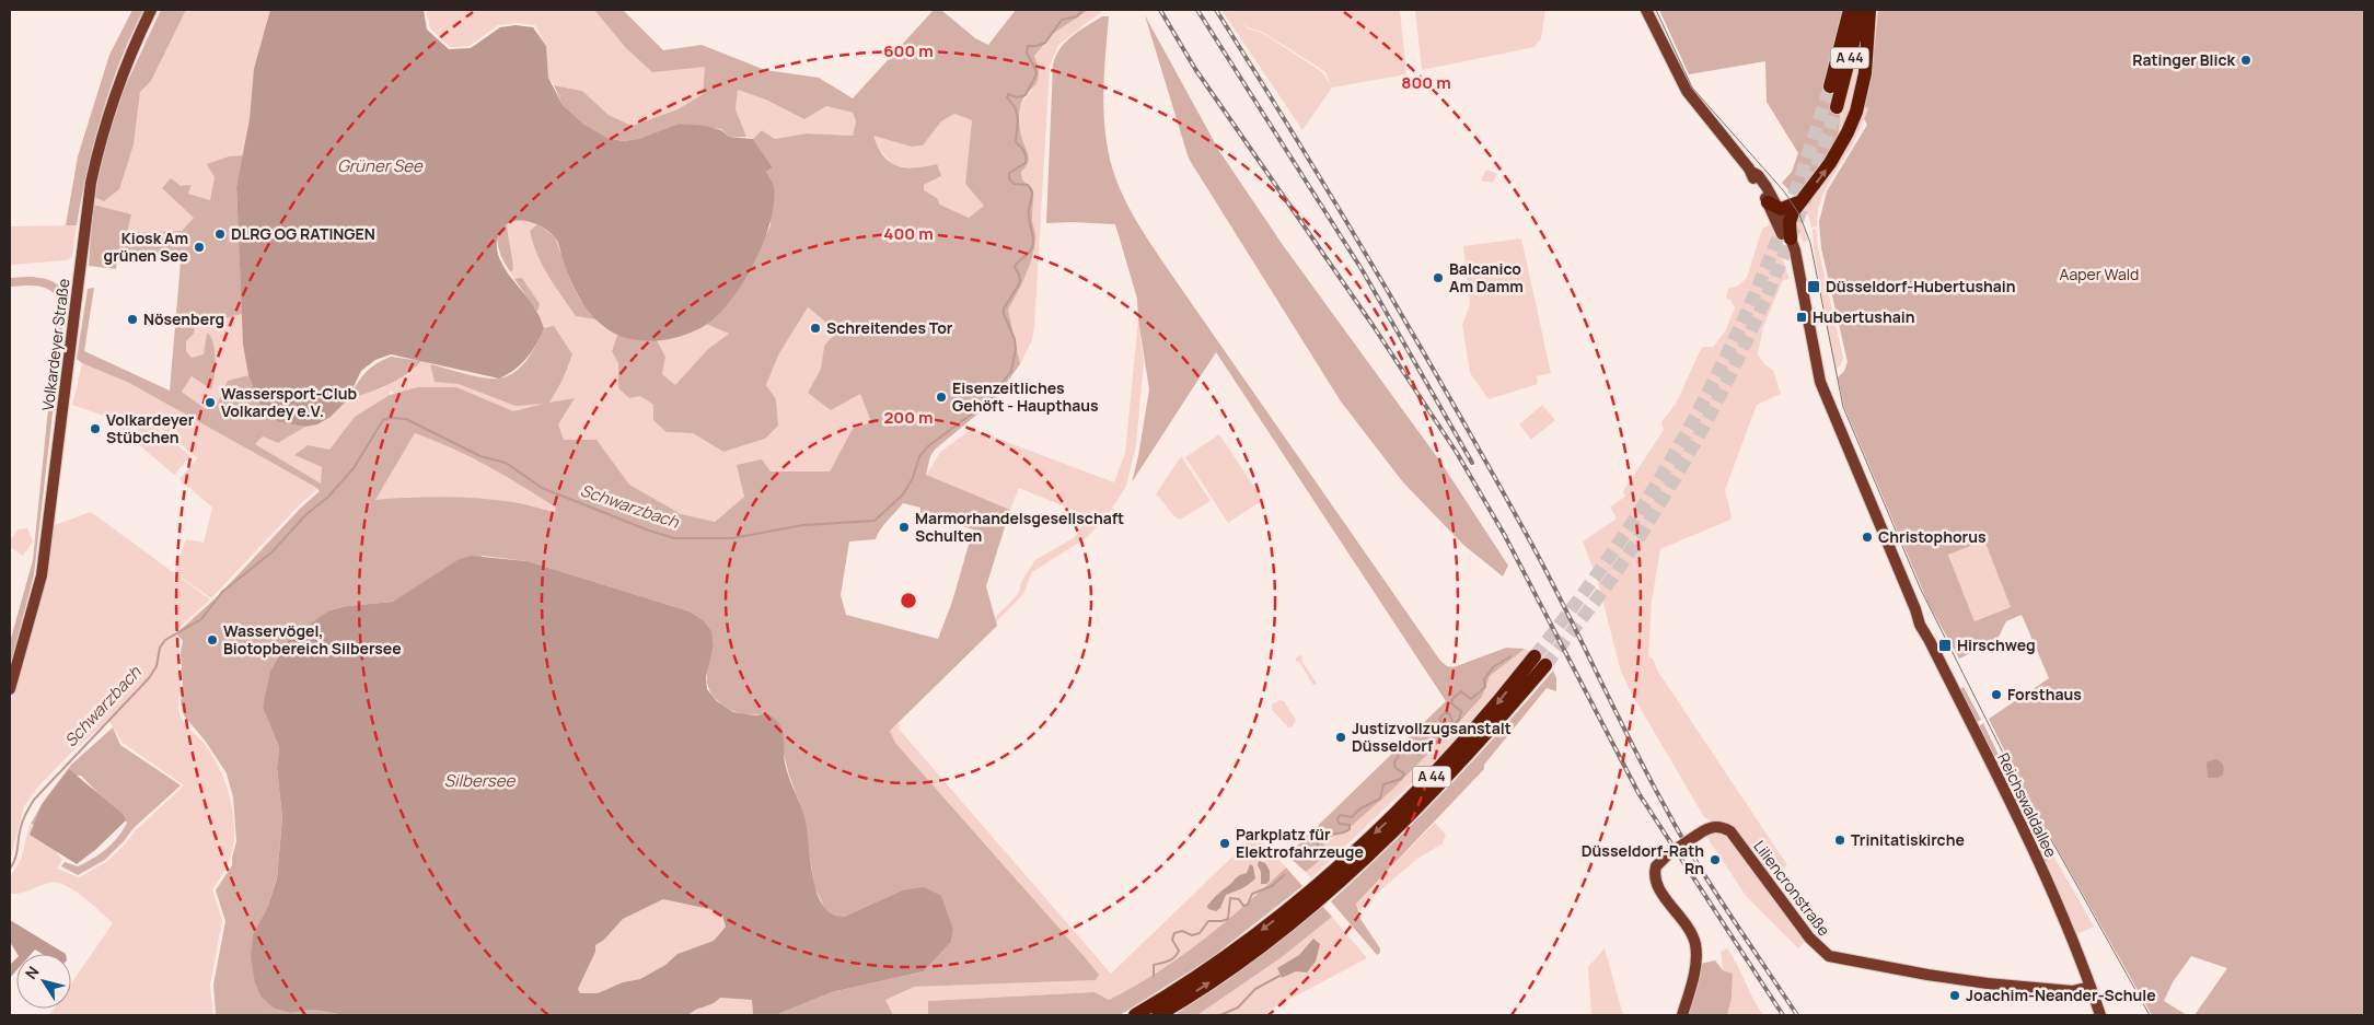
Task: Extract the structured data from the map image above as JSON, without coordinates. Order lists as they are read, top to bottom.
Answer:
{
  "streets": {
    "highway": ["A 44"],
    "main road": ["Volkardeyer Straße", "Reichswaldallee", "Liliencronstraße"]
  },
  "crossings": [
    ["Reichswaldallee", "Liliencronstraße"]
  ],
  "water": ["Grüner See", "Schwarzbach", "Silbersee"],
  "parks": ["Aaper Wald"],
  "places": {
    "other": [
      "Ratinger Blick",
      "DLRG OG RATINGEN",
      "Kiosk Am grünen See",
      "Balcanico Am Damm",
      "Nösenberg",
      "Schreitendes Tor",
      "Eisenzeitliches Gehöft - Haupthaus",
      "Wassersport-Club Volkardey e.V.",
      "Volkardeyer Stübchen",
      "Marmorhandelsgesellschaft Schulten",
      "Christophorus",
      "Wasservögel, Biotopbereich Silbersee",
      "Forsthaus",
      "Justizvollzugsanstalt Düsseldorf",
      "Trinitatiskirche",
      "Parkplatz für Elektrofahrzeuge",
      "Düsseldorf-Rath Rn",
      "Joachim-Neander-Schule"
    ],
    "transit": ["Düsseldorf-Hubertushain", "Hubertushain", "Hirschweg"]
  },
  "north": "top left",
  "rings": [
    "600 m",
    "800 m",
    "400 m",
    "200 m"
  ]
}
